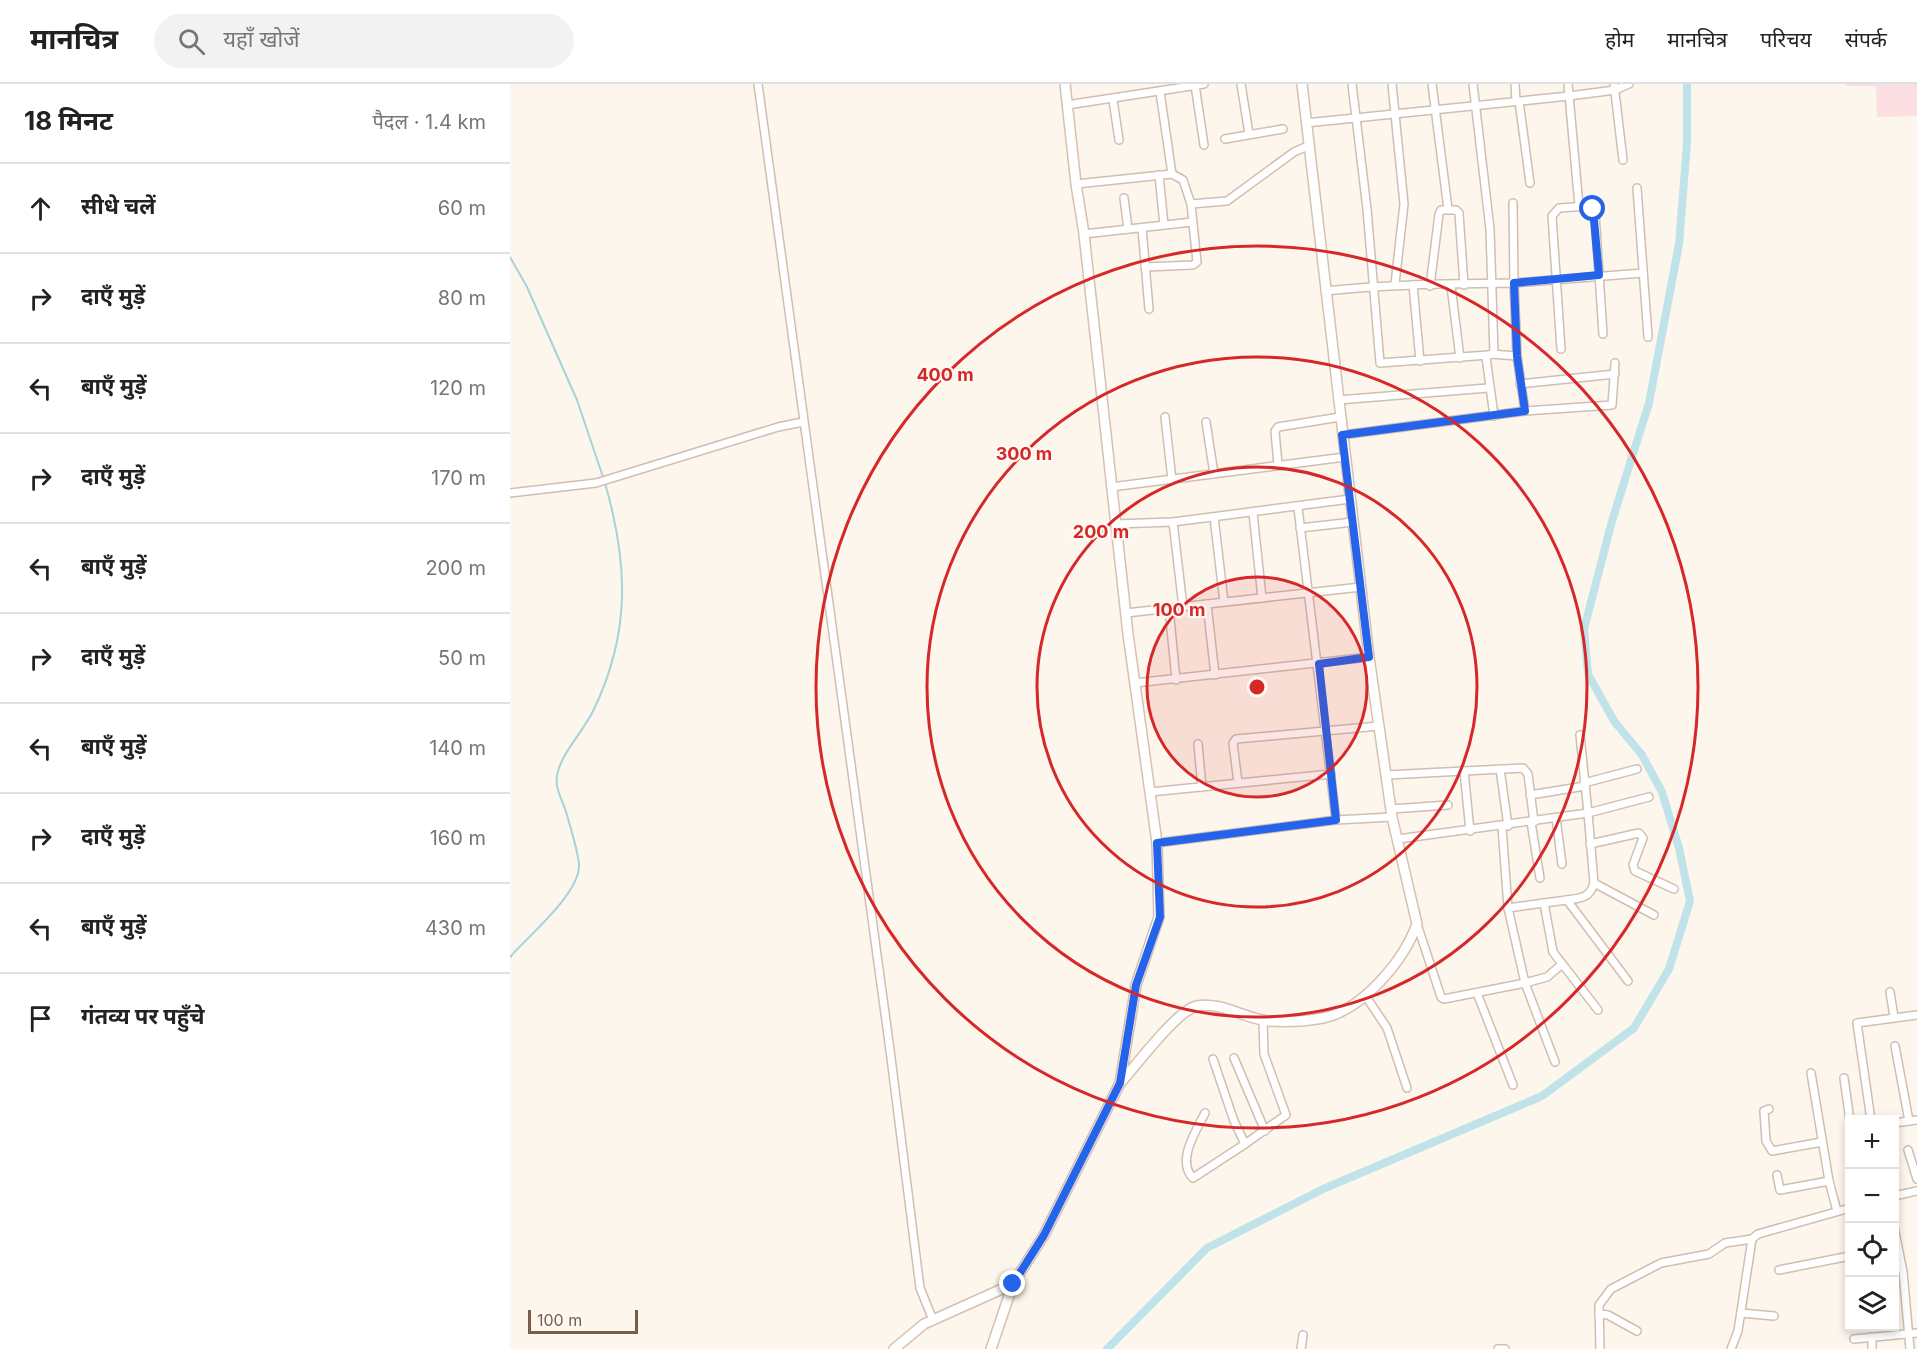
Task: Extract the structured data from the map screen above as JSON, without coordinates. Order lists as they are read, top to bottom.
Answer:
{
  "scale_bar": "100 m",
  "page": {
    "header": "मानचित्र",
    "search": "यहाँ खोजें",
    "nav": [
      "होम",
      "मानचित्र",
      "परिचय",
      "संपर्क"
    ],
    "heading": ["18 मिनट", "पैदल · 1.4 km"],
    "list": [
      ["सीधे चलें", "60 m"],
      ["दाएँ मुड़ें", "80 m"],
      ["बाएँ मुड़ें", "120 m"],
      ["दाएँ मुड़ें", "170 m"],
      ["बाएँ मुड़ें", "200 m"],
      ["दाएँ मुड़ें", "50 m"],
      ["बाएँ मुड़ें", "140 m"],
      ["दाएँ मुड़ें", "160 m"],
      ["बाएँ मुड़ें", "430 m"],
      "गंतव्य पर पहुँचे"
    ],
    "map_buttons": ["+", "−"],
    "scale": "100 m"
  },
  "rings": [
    "400 m",
    "300 m",
    "200 m",
    "100 m"
  ]
}
